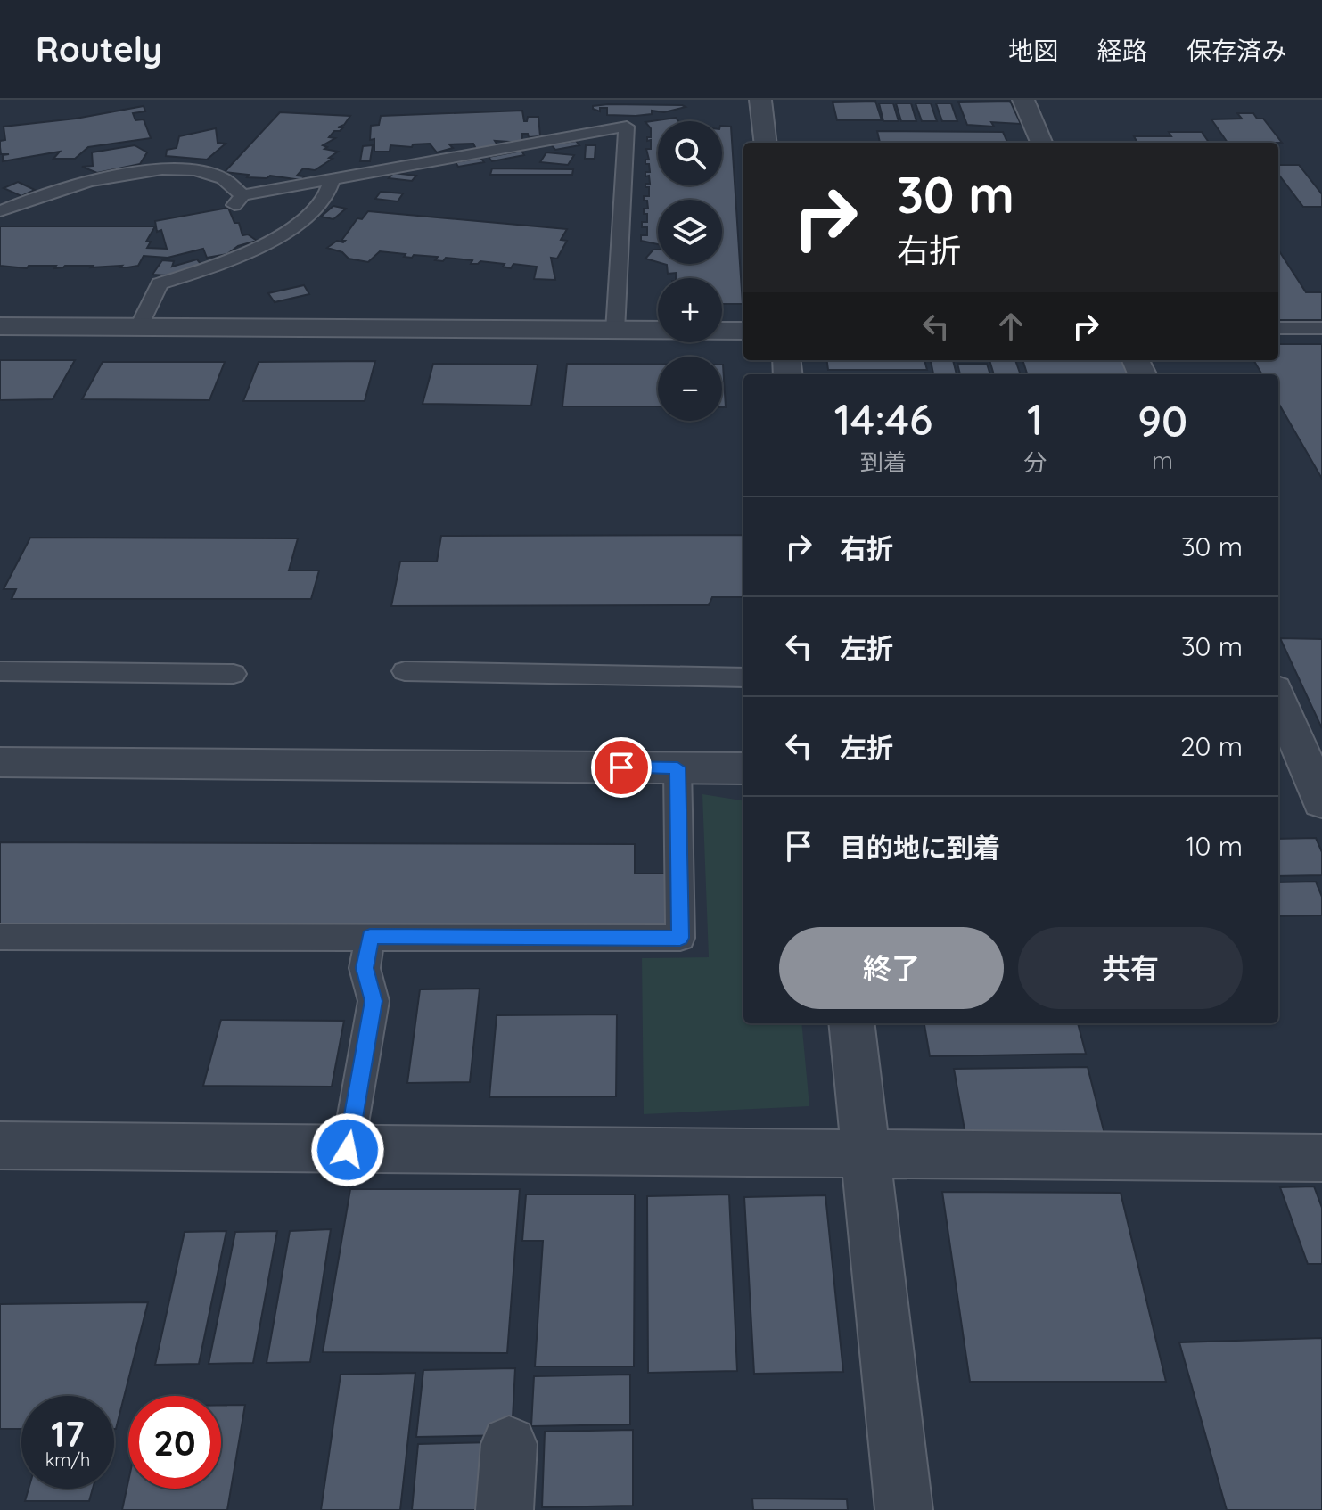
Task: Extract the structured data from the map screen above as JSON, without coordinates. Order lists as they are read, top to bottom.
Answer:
{
  "page": {
    "header": "Routely",
    "nav": ["地図", "経路", "保存済み"],
    "map_buttons": ["+", "−"],
    "turn": ["30 m", "右折"],
    "eta": [
      "14:46",
      "到着",
      "1",
      "分",
      "90",
      "m"
    ],
    "list": [
      {
        "name": "右折",
        "value": "30 m"
      },
      {
        "name": "左折",
        "value": "30 m"
      },
      {
        "name": "左折",
        "value": "20 m"
      },
      {
        "name": "目的地に到着",
        "value": "10 m"
      }
    ],
    "buttons": ["終了", "共有"],
    "speed": "17 km/h",
    "limit": "20"
  }
}
